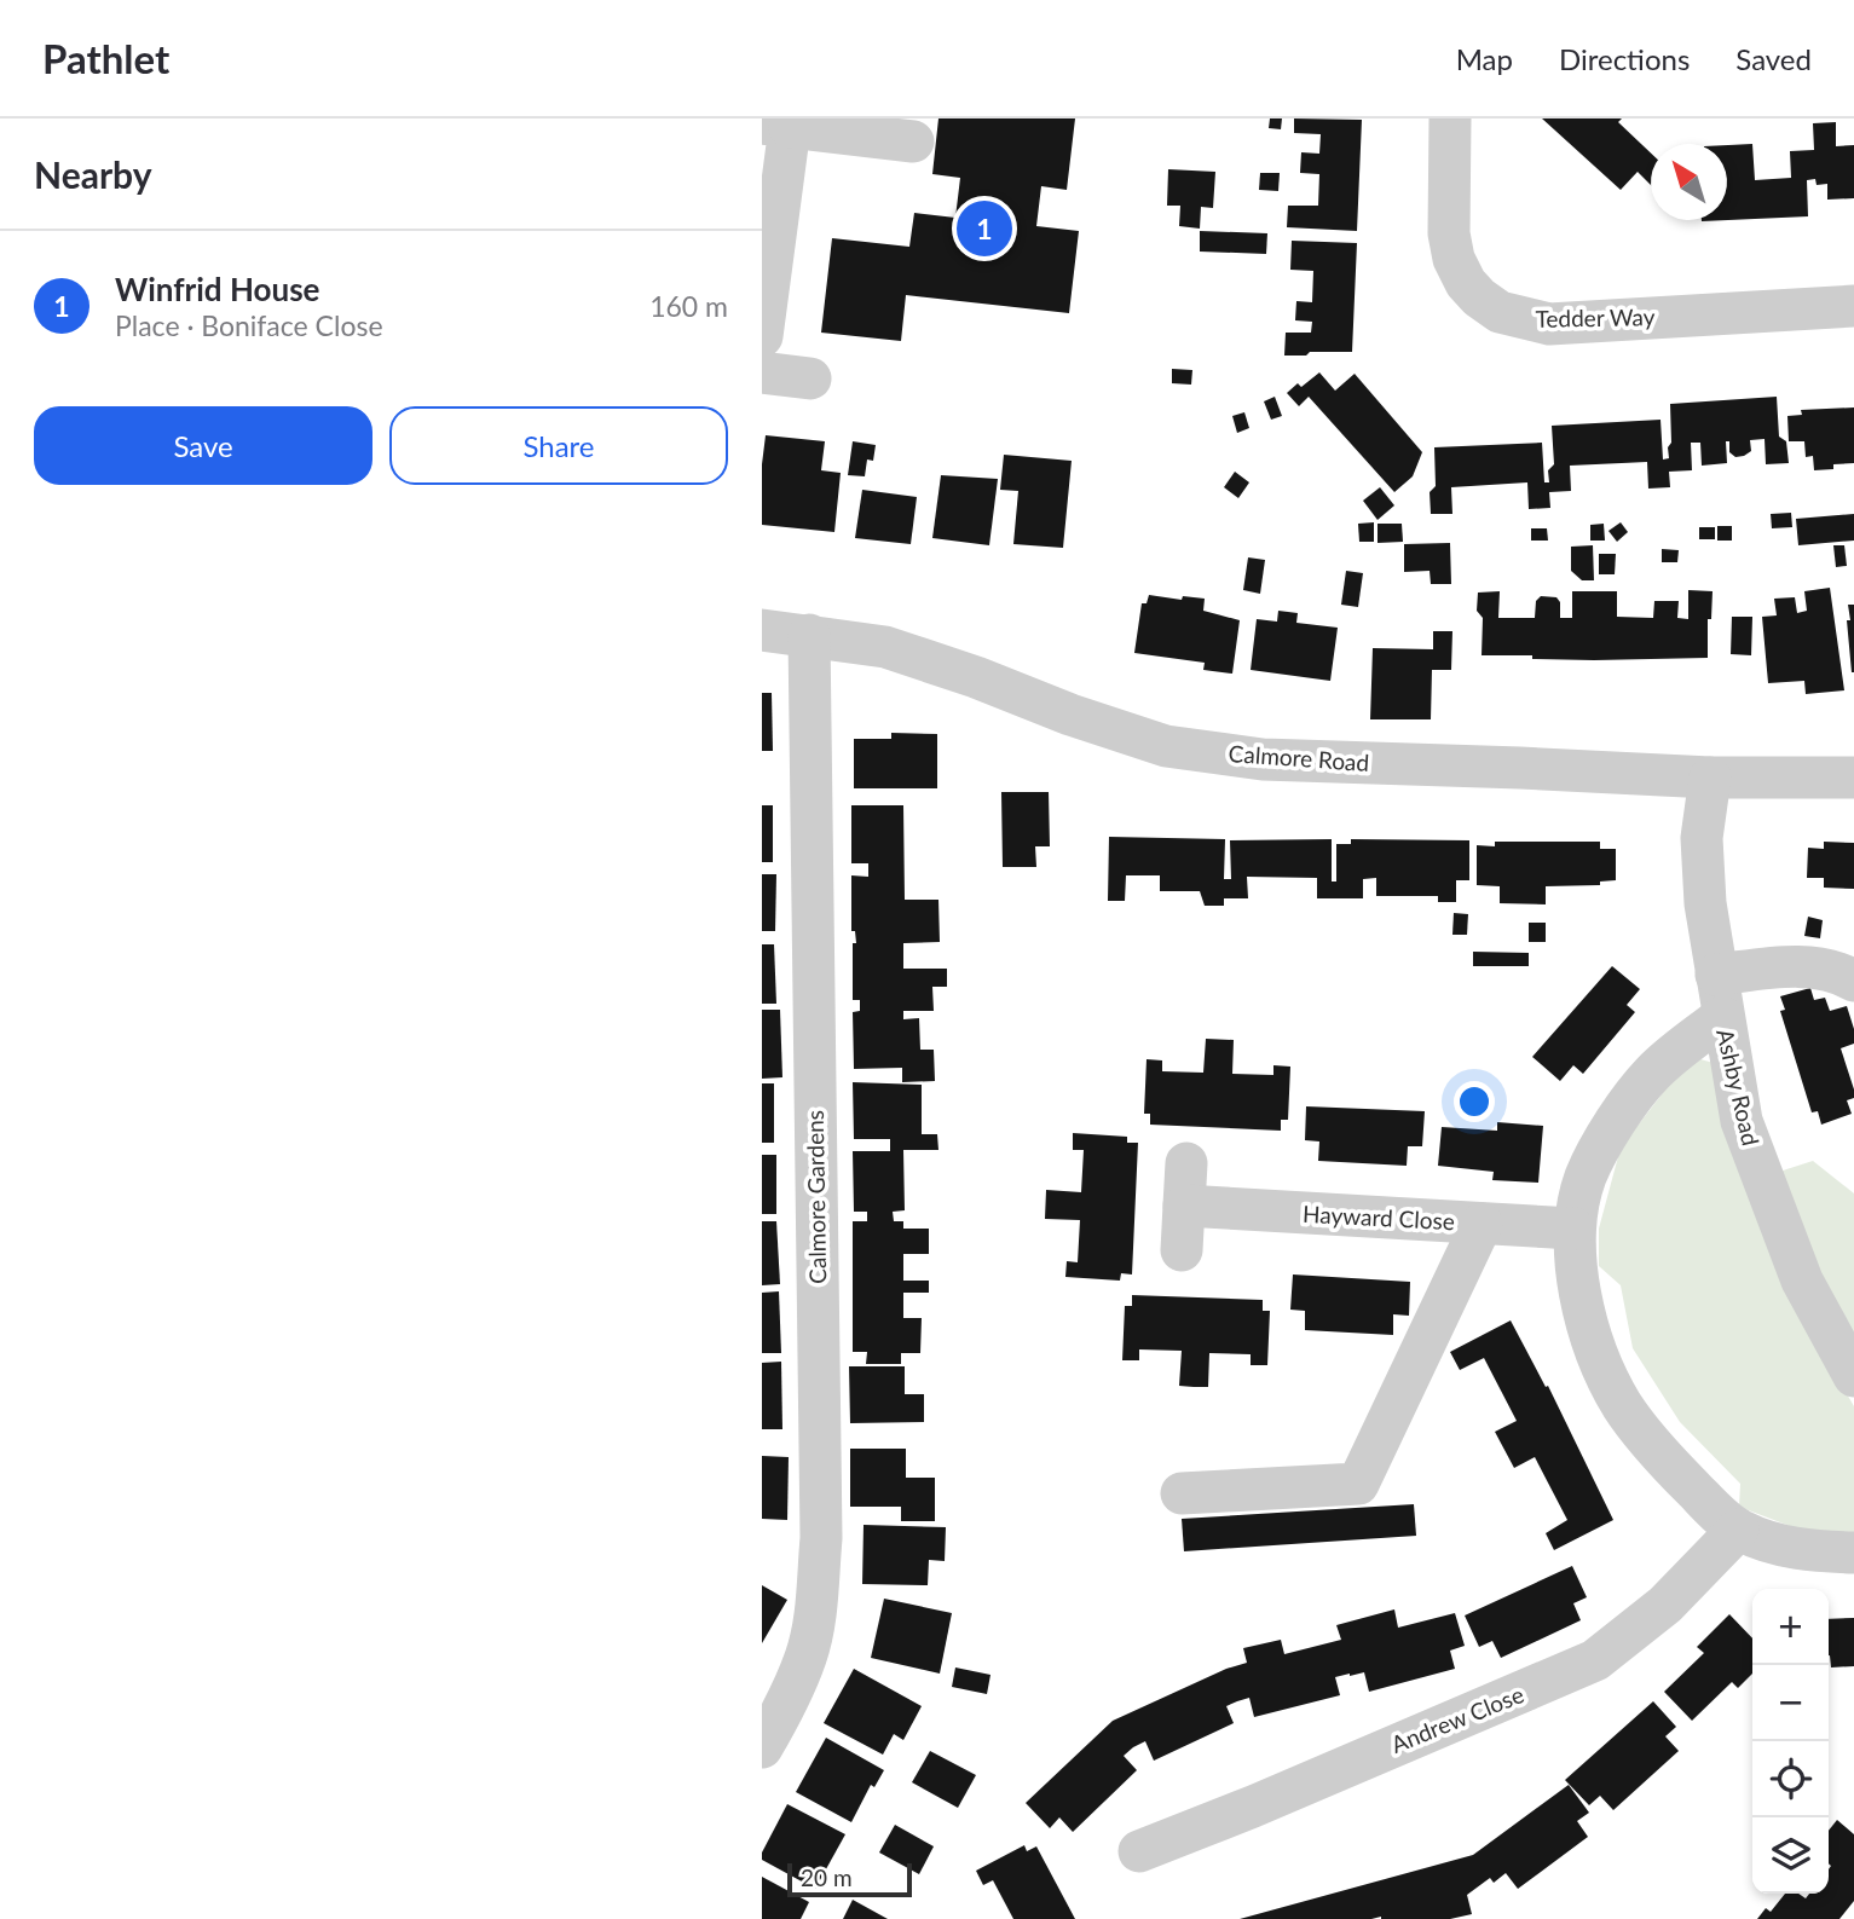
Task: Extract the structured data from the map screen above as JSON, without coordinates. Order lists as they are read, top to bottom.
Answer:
{
  "streets": {
    "street": [
      "Tedder Way",
      "Calmore Road",
      "Ashby Road",
      "Calmore Gardens",
      "Hayward Close",
      "Andrew Close"
    ]
  },
  "crossings": [
    ["Calmore Road", "Ashby Road"],
    ["Calmore Road", "Calmore Gardens"]
  ],
  "scale_bar": "20 m",
  "north": "top left",
  "page": {
    "header": "Pathlet",
    "nav": ["Map", "Directions", "Saved"],
    "heading": "Nearby",
    "pins": "1",
    "list": [
      {
        "mark": "1",
        "name": "Winfrid House",
        "note": "Place · Boniface Close",
        "value": "160 m"
      }
    ],
    "buttons": ["Save", "Share"],
    "map_buttons": ["+", "−"],
    "scale": "20 m"
  }
}
